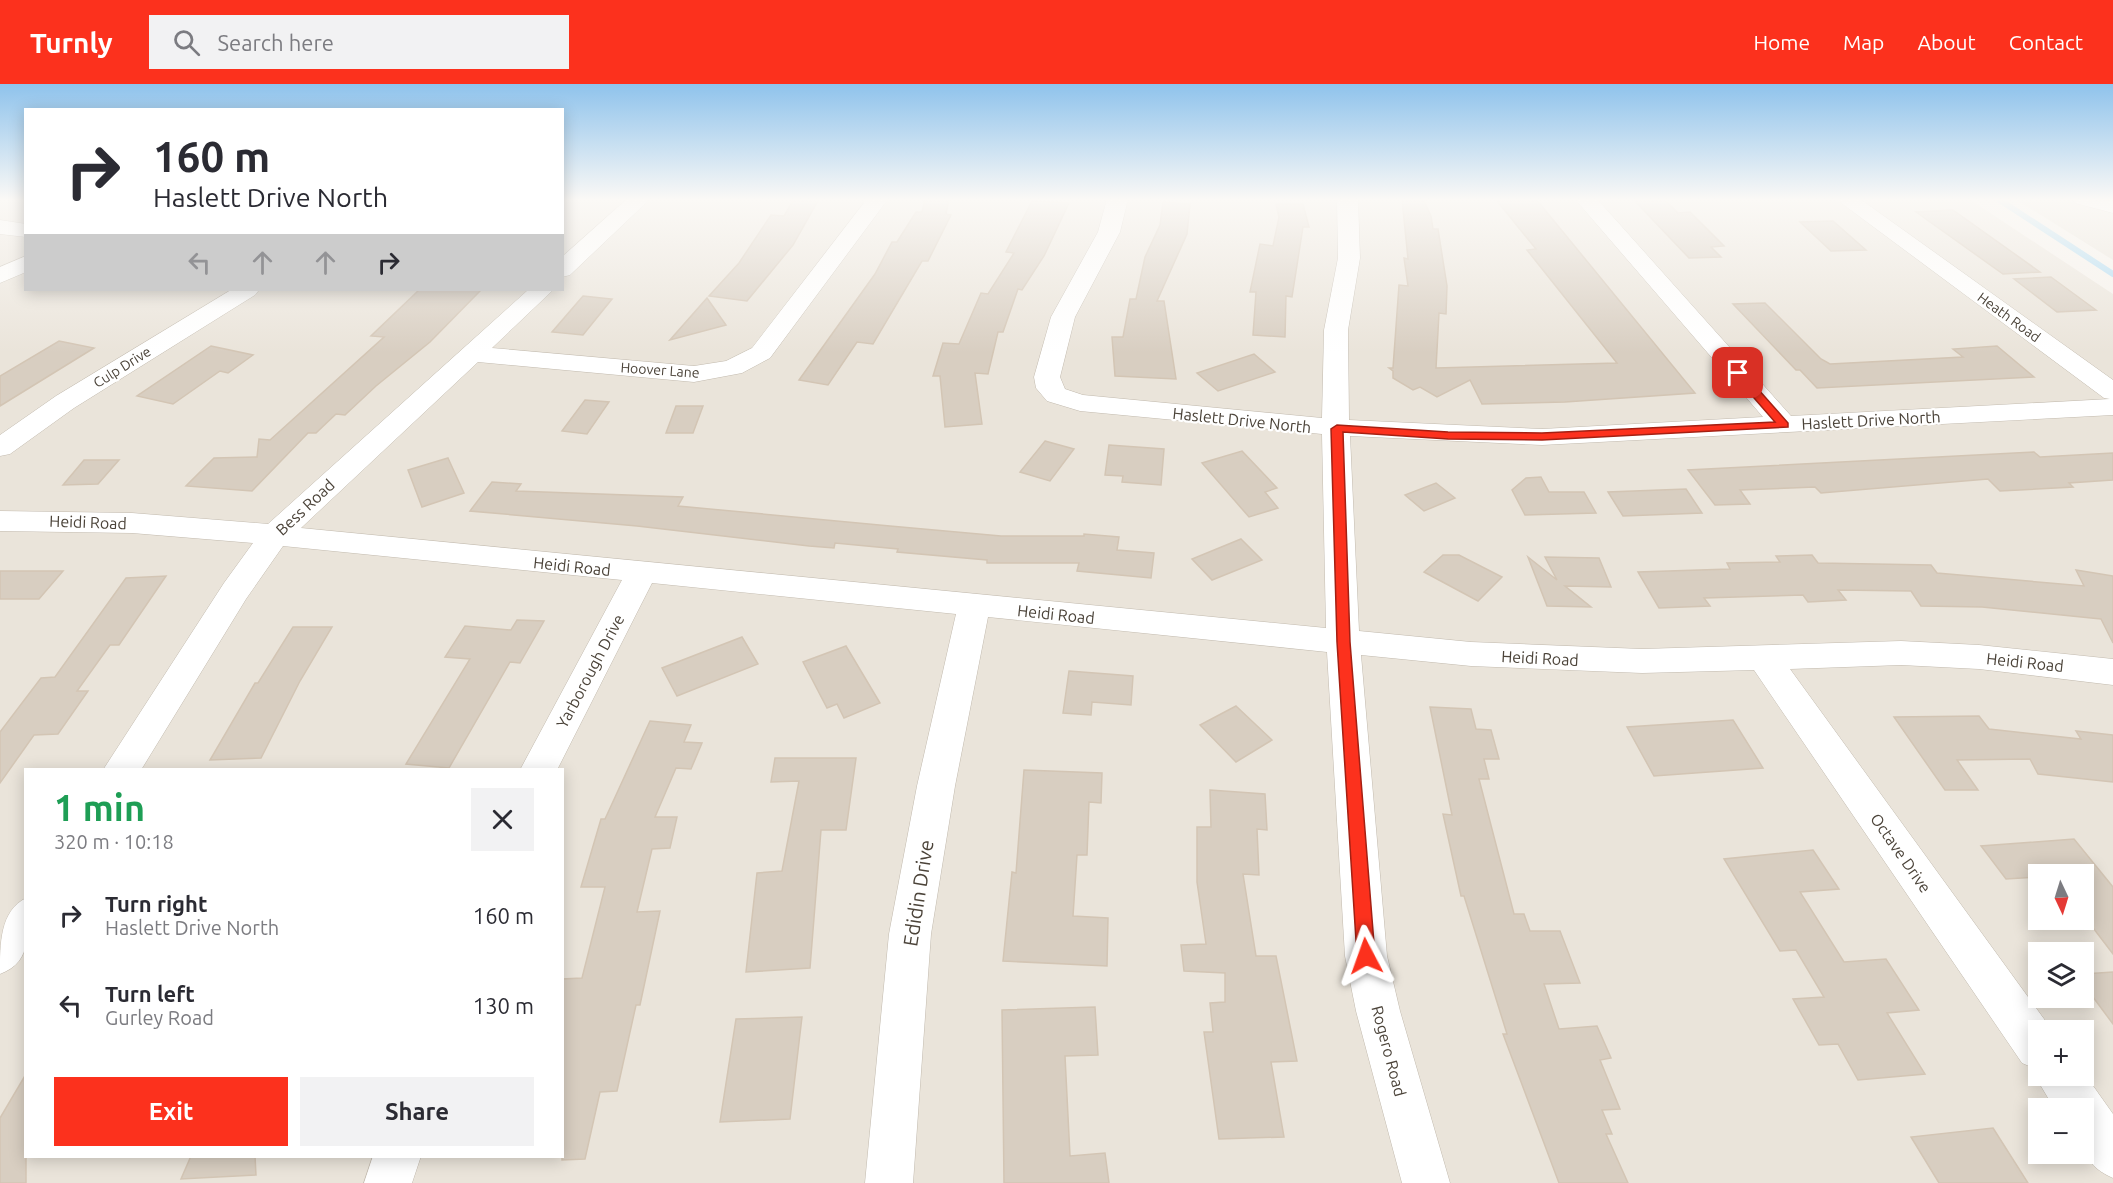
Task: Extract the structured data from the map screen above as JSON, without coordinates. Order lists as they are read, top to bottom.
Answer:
{
  "streets": {
    "street": [
      "Heath Road",
      "Culp Drive",
      "Hoover Lane",
      "Haslett Drive North",
      "Bess Road",
      "Heidi Road",
      "Yarborough Drive",
      "Octave Drive",
      "Edidin Drive",
      "Rogero Road"
    ]
  },
  "crossings": [
    ["Hoover Lane", "Bess Road"],
    ["Haslett Drive North", "Rogero Road"],
    ["Bess Road", "Heidi Road"],
    ["Heidi Road", "Yarborough Drive"],
    ["Heidi Road", "Octave Drive"],
    ["Heidi Road", "Edidin Drive"],
    ["Heidi Road", "Rogero Road"]
  ],
  "north": "bottom",
  "page": {
    "header": "Turnly",
    "search": "Search here",
    "nav": [
      "Home",
      "Map",
      "About",
      "Contact"
    ],
    "turn": ["160 m", "Haslett Drive North"],
    "heading": ["1 min", "320 m · 10:18"],
    "map_buttons": ["+", "−"],
    "list": [
      {
        "name": "Turn right",
        "note": "Haslett Drive North",
        "value": "160 m"
      },
      {
        "name": "Turn left",
        "note": "Gurley Road",
        "value": "130 m"
      }
    ],
    "buttons": ["Exit", "Share"]
  }
}
